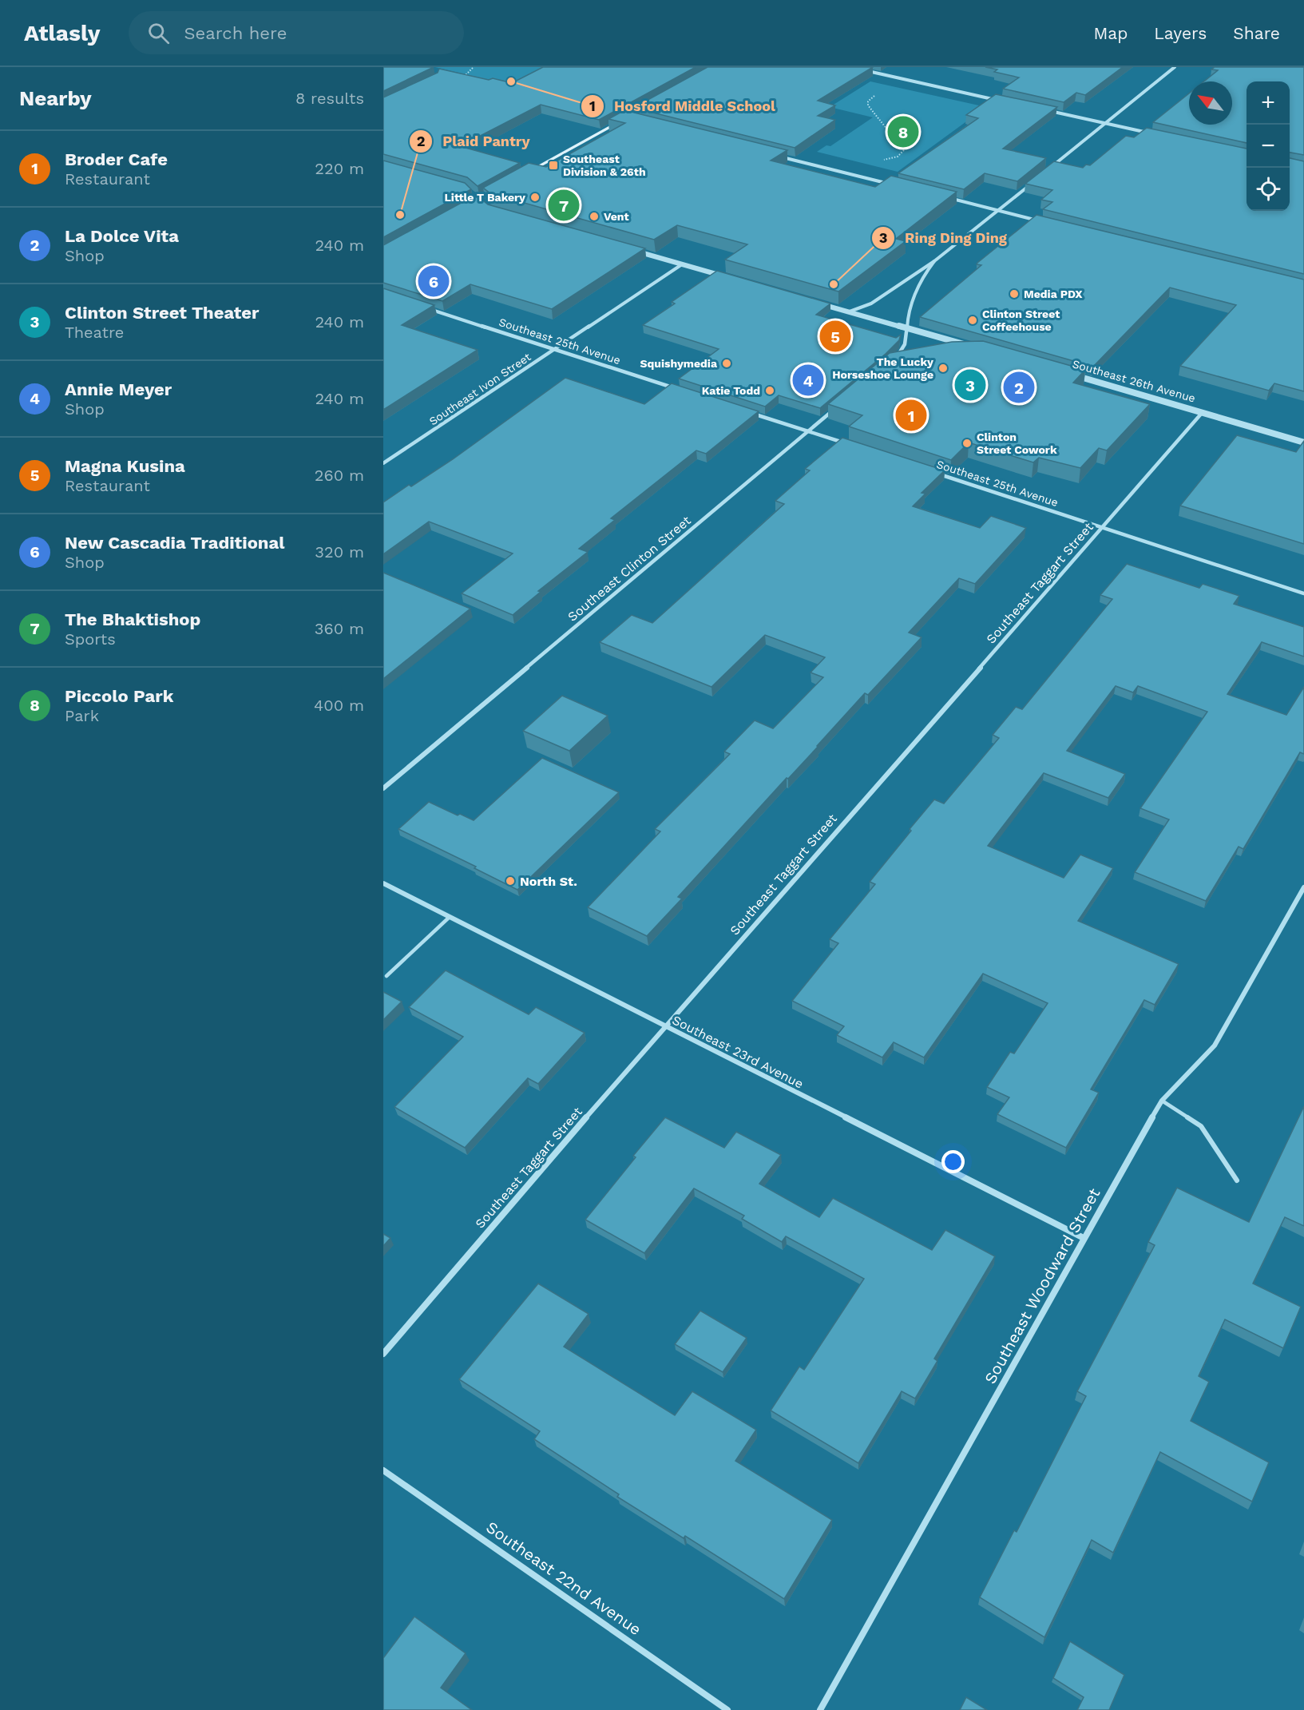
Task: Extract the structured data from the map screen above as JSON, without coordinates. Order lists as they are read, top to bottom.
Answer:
{
  "streets": {
    "street": [
      "Southeast 25th Avenue",
      "Southeast 26th Avenue",
      "Southeast Ivon Street",
      "Southeast Clinton Street",
      "Southeast Taggart Street",
      "Southeast 23rd Avenue",
      "Southeast Woodward Street",
      "Southeast 22nd Avenue"
    ]
  },
  "crossings": [
    ["Southeast 25th Avenue", "Southeast Ivon Street"],
    ["Southeast 25th Avenue", "Southeast Taggart Street"],
    ["Southeast 26th Avenue", "Southeast Taggart Street"],
    ["Southeast Taggart Street", "Southeast 23rd Avenue"],
    ["Southeast 23rd Avenue", "Southeast Woodward Street"]
  ],
  "places": {
    "other": [
      "Hosford Middle School",
      "Little T Bakery",
      "Plaid Pantry",
      "Vent",
      "Ring Ding Ding",
      "Media PDX",
      "Clinton Street Coffeehouse",
      "Squishymedia",
      "The Lucky Horseshoe Lounge",
      "Katie Todd",
      "Clinton Street Cowork",
      "North St."
    ],
    "transit": ["Southeast Division & 26th"]
  },
  "north": "top left",
  "page": {
    "header": "Atlasly",
    "search": "Search here",
    "nav": ["Map", "Layers", "Share"],
    "heading": ["Nearby", "8 results"],
    "map_buttons": ["+", "−"],
    "pins": [
      "8",
      "7",
      "6",
      "5",
      "4",
      "3",
      "2",
      "1"
    ],
    "list": [
      {
        "mark": "1",
        "name": "Broder Cafe",
        "note": "Restaurant",
        "value": "220 m"
      },
      {
        "mark": "2",
        "name": "La Dolce Vita",
        "note": "Shop",
        "value": "240 m"
      },
      {
        "mark": "3",
        "name": "Clinton Street Theater",
        "note": "Theatre",
        "value": "240 m"
      },
      {
        "mark": "4",
        "name": "Annie Meyer",
        "note": "Shop",
        "value": "240 m"
      },
      {
        "mark": "5",
        "name": "Magna Kusina",
        "note": "Restaurant",
        "value": "260 m"
      },
      {
        "mark": "6",
        "name": "New Cascadia Traditional",
        "note": "Shop",
        "value": "320 m"
      },
      {
        "mark": "7",
        "name": "The Bhaktishop",
        "note": "Sports",
        "value": "360 m"
      },
      {
        "mark": "8",
        "name": "Piccolo Park",
        "note": "Park",
        "value": "400 m"
      }
    ]
  }
}
